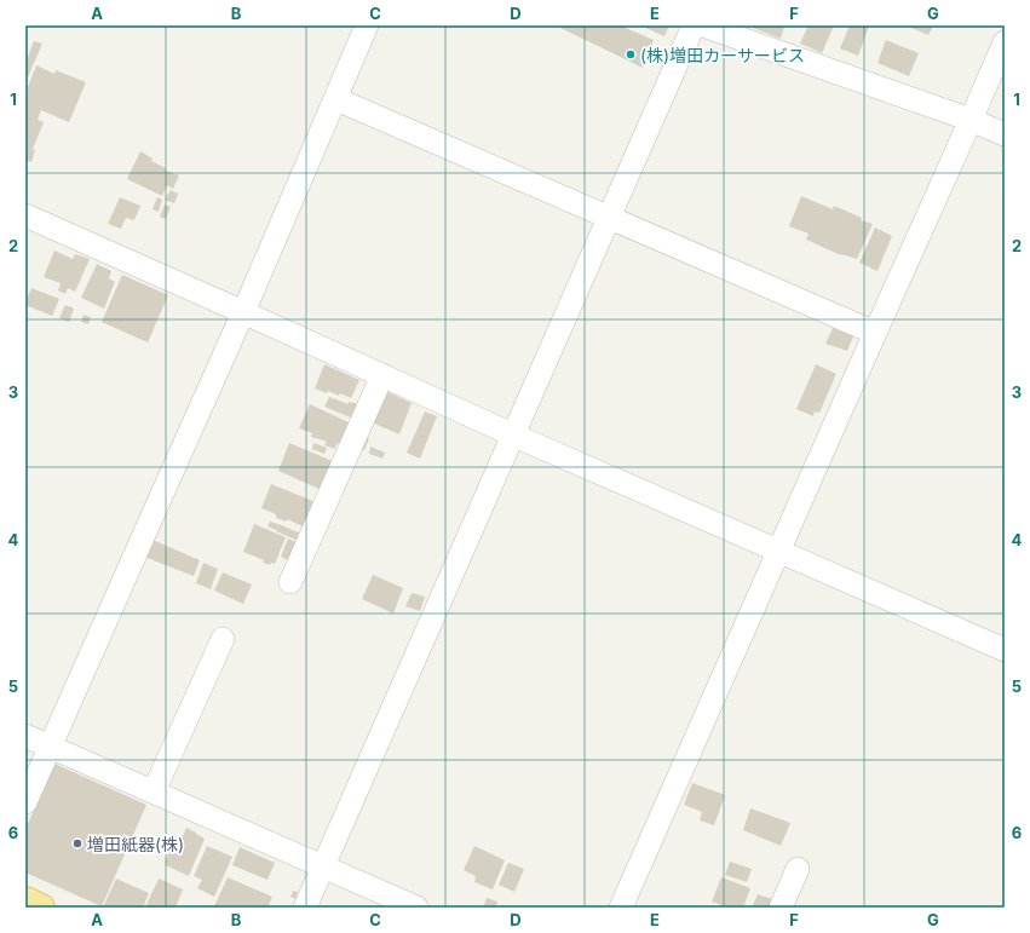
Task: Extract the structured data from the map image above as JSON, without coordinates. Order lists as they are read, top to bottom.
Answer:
{
  "places": ["(株)増田カーサービス", "増田紙器(株)"],
  "grid": {
    "columns": [
      "A",
      "B",
      "C",
      "D",
      "E",
      "F",
      "G"
    ],
    "rows": [
      "1",
      "2",
      "3",
      "4",
      "5",
      "6"
    ]
  }
}
